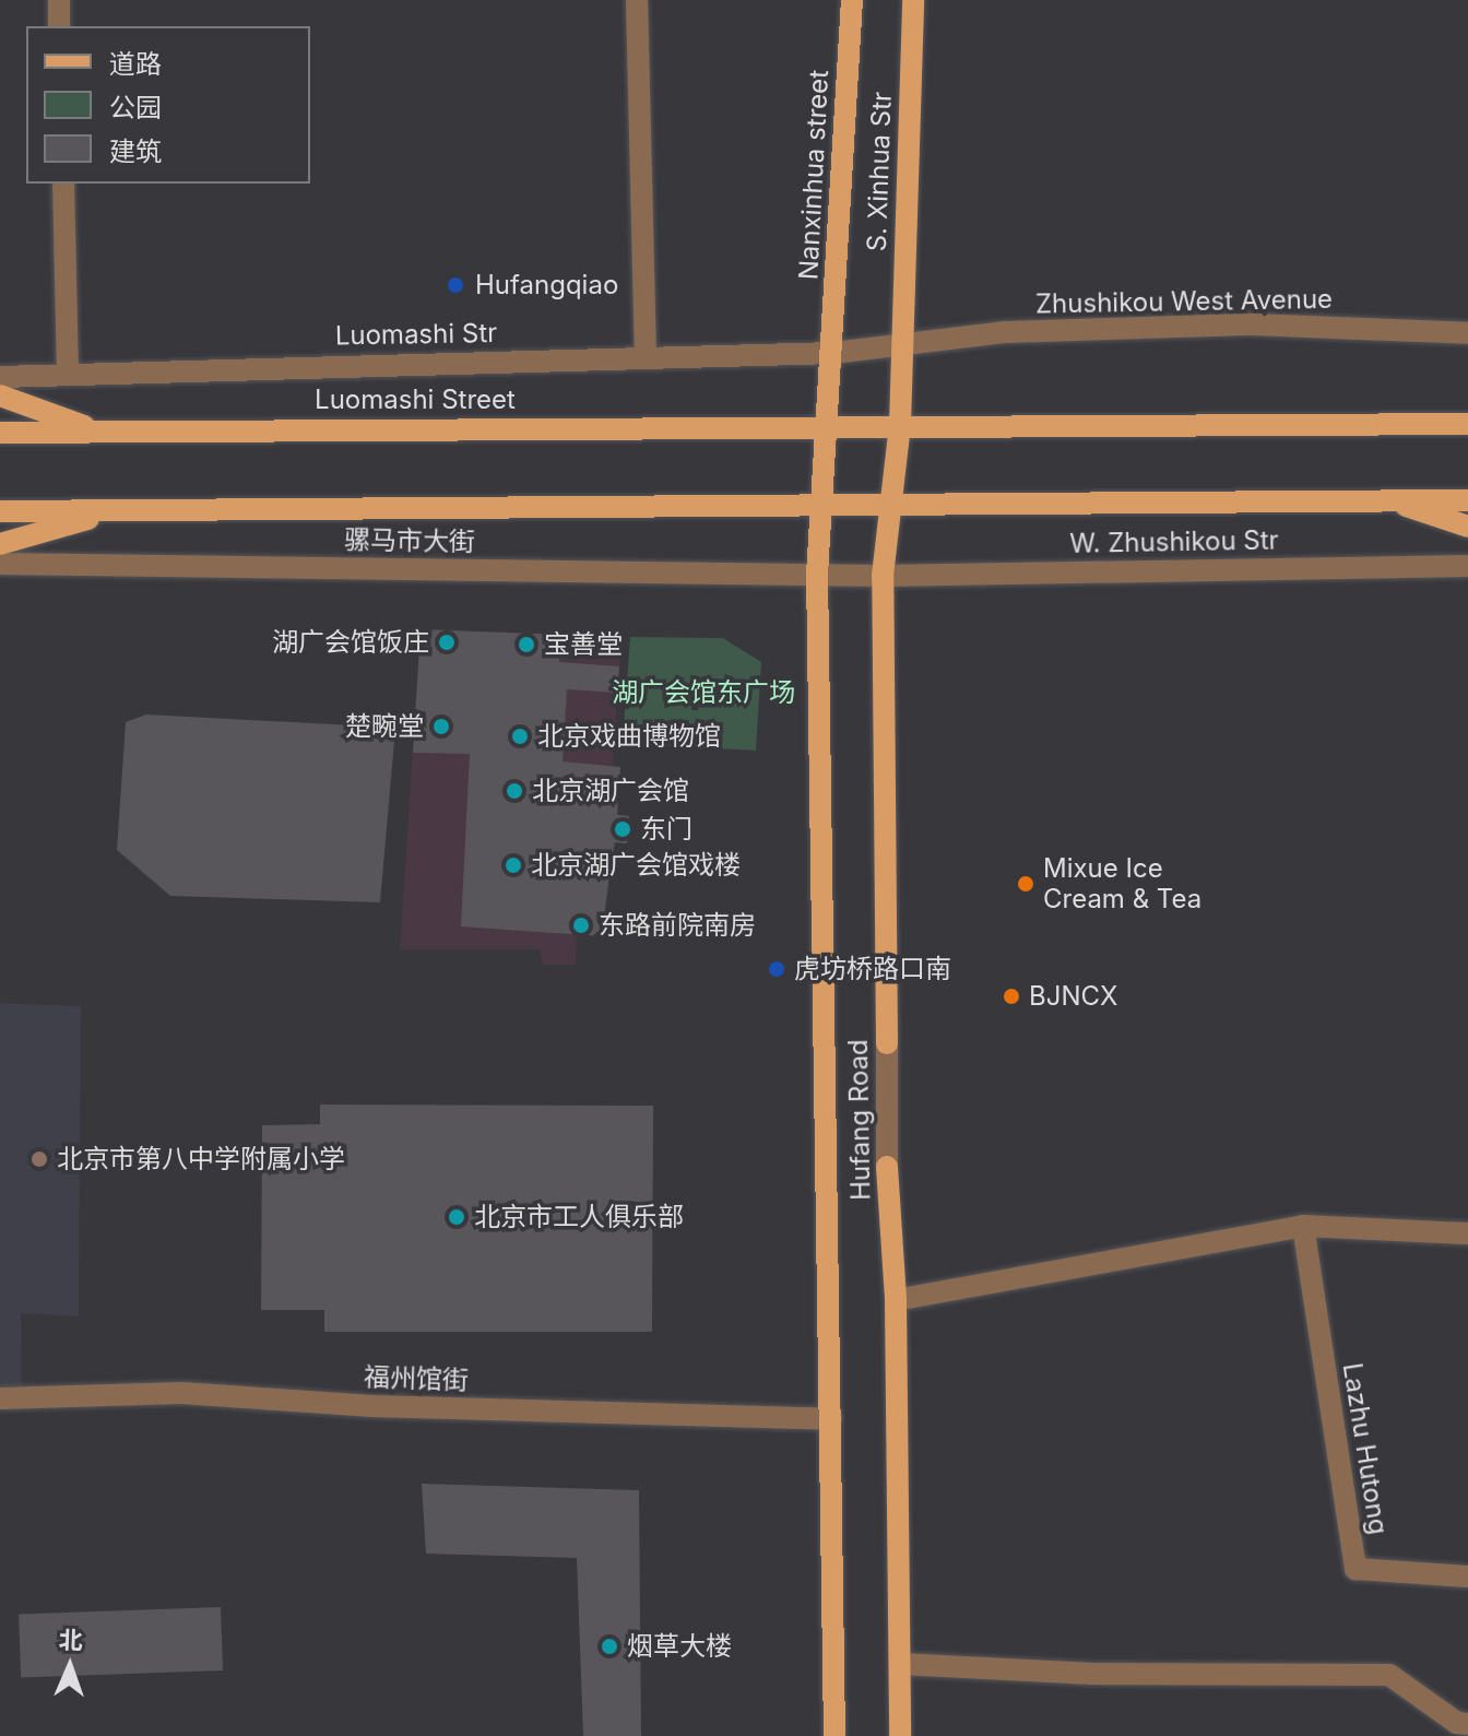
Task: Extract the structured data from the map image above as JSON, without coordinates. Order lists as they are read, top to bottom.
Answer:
{
  "streets": {
    "main road": [
      "S. Xinhua Str",
      "Nanxinhua street",
      "Luomashi Street",
      "W. Zhushikou Str",
      "Hufang Road"
    ],
    "street": [
      "Zhushikou West Avenue",
      "Luomashi Str",
      "骡马市大街",
      "福州馆街",
      "Lazhu Hutong"
    ]
  },
  "crossings": [
    ["S. Xinhua Str", "Zhushikou West Avenue"],
    ["S. Xinhua Str", "Luomashi Street"],
    ["S. Xinhua Str", "Hufang Road"],
    ["Nanxinhua street", "Zhushikou West Avenue"],
    ["Nanxinhua street", "Luomashi Str"],
    ["Nanxinhua street", "Luomashi Street"],
    ["Nanxinhua street", "Hufang Road"],
    ["Zhushikou West Avenue", "Luomashi Str"],
    ["Luomashi Street", "Hufang Road"],
    ["骡马市大街", "W. Zhushikou Str"],
    ["骡马市大街", "Hufang Road"],
    ["W. Zhushikou Str", "Hufang Road"],
    ["Hufang Road", "福州馆街"]
  ],
  "parks": ["湖广会馆东广场"],
  "places": [
    "Hufangqiao",
    "湖广会馆饭庄",
    "宝善堂",
    "楚畹堂",
    "北京戏曲博物馆",
    "北京湖广会馆",
    "东门",
    "北京湖广会馆戏楼",
    "Mixue Ice Cream & Tea",
    "东路前院南房",
    "虎坊桥路口南",
    "BJNCX",
    "北京市第八中学附属小学",
    "北京市工人俱乐部",
    "烟草大楼"
  ],
  "legend": ["道路", "公园", "建筑"],
  "north": "top"
}
